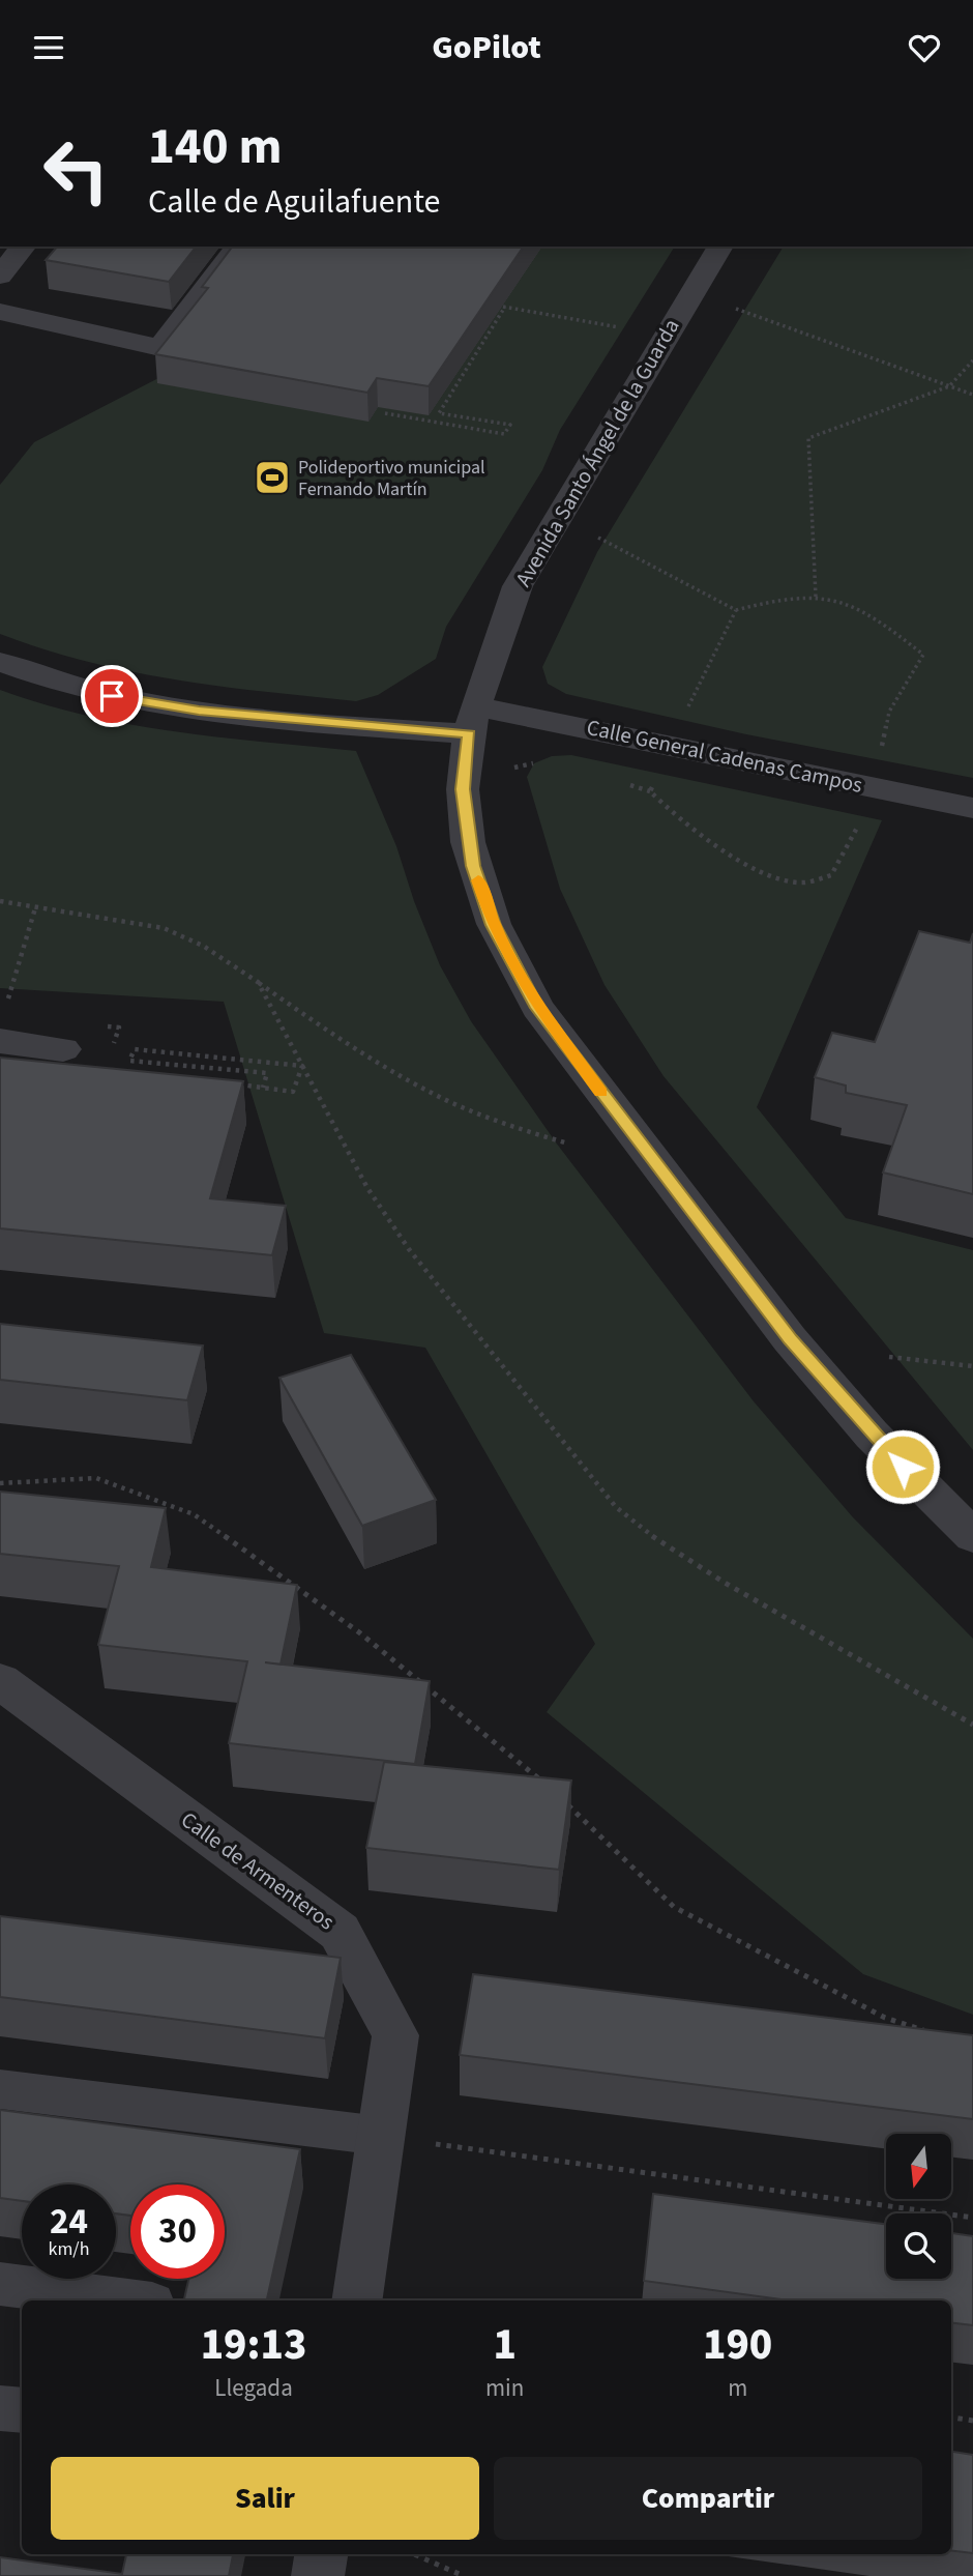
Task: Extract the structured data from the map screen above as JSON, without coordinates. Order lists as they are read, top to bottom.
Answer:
{
  "streets": {
    "street": ["Avenida Santo Ángel de la Guarda", "Calle General Cadenas Campos", "Calle de Armenteros"]
  },
  "crossings": [
    ["Avenida Santo Ángel de la Guarda", "Calle General Cadenas Campos"]
  ],
  "places": {
    "sports": ["Polideportivo municipal Fernando Martín"]
  },
  "north": "bottom",
  "page": {
    "header": "GoPilot",
    "turn": ["140 m", "Calle de Aguilafuente"],
    "speed": "24 km/h",
    "limit": "30",
    "eta": [
      "19:13",
      "Llegada",
      "1",
      "min",
      "190",
      "m"
    ],
    "buttons": ["Salir", "Compartir"]
  }
}
